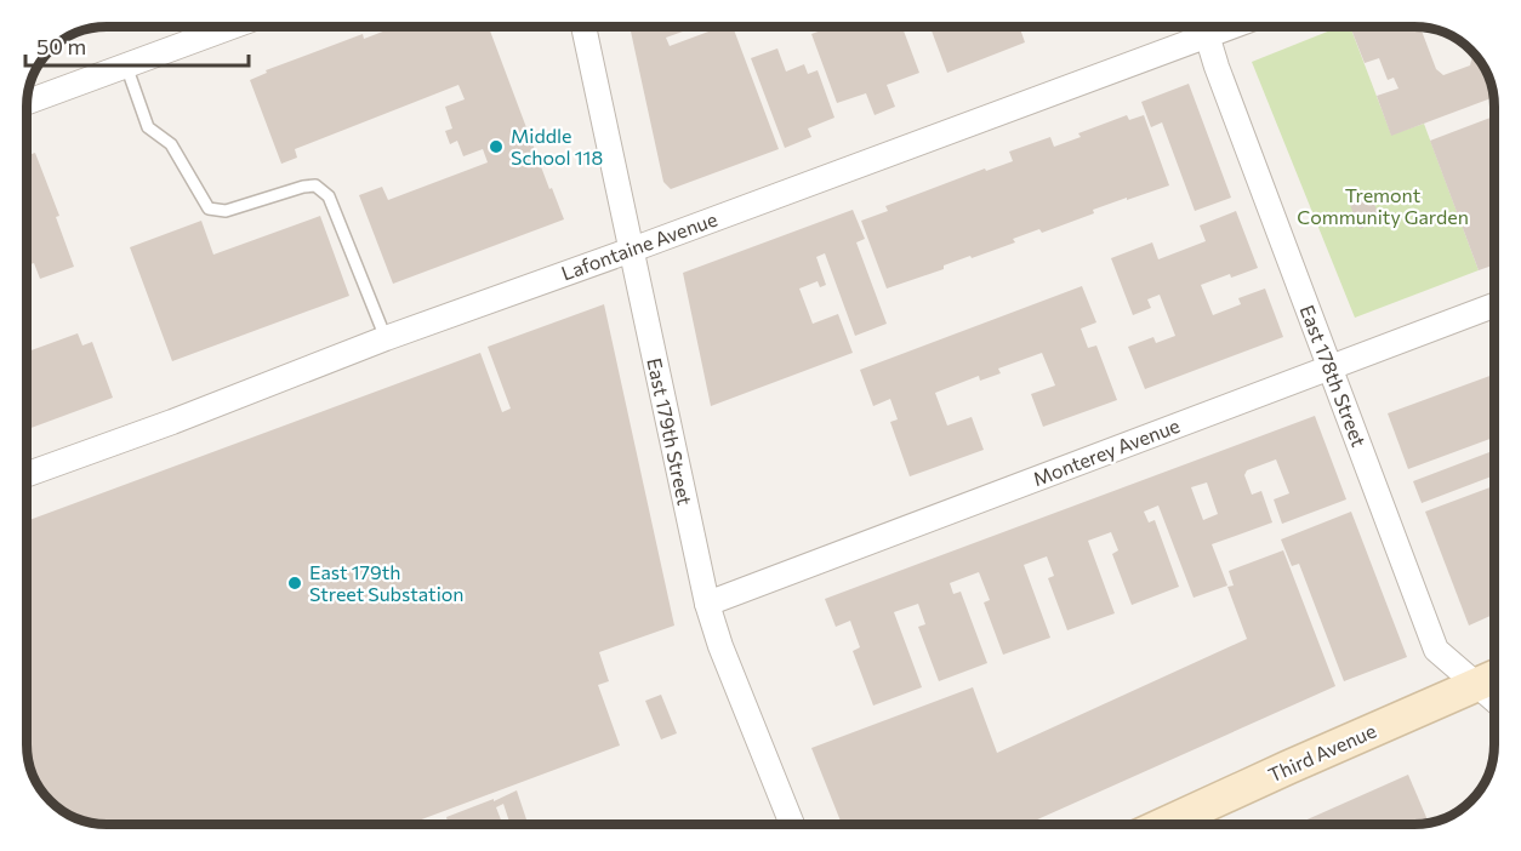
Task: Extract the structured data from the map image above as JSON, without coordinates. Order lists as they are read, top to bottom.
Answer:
{
  "streets": {
    "main road": ["Third Avenue"],
    "street": [
      "Lafontaine Avenue",
      "East 178th Street",
      "East 179th Street",
      "Monterey Avenue"
    ]
  },
  "crossings": [
    ["Lafontaine Avenue", "East 179th Street"],
    ["East 178th Street", "Monterey Avenue"],
    ["East 178th Street", "Third Avenue"],
    ["East 179th Street", "Monterey Avenue"]
  ],
  "parks": ["Tremont Community Garden"],
  "places": ["Middle School 118", "East 179th Street Substation"],
  "scale_bar": "50 m"
}
